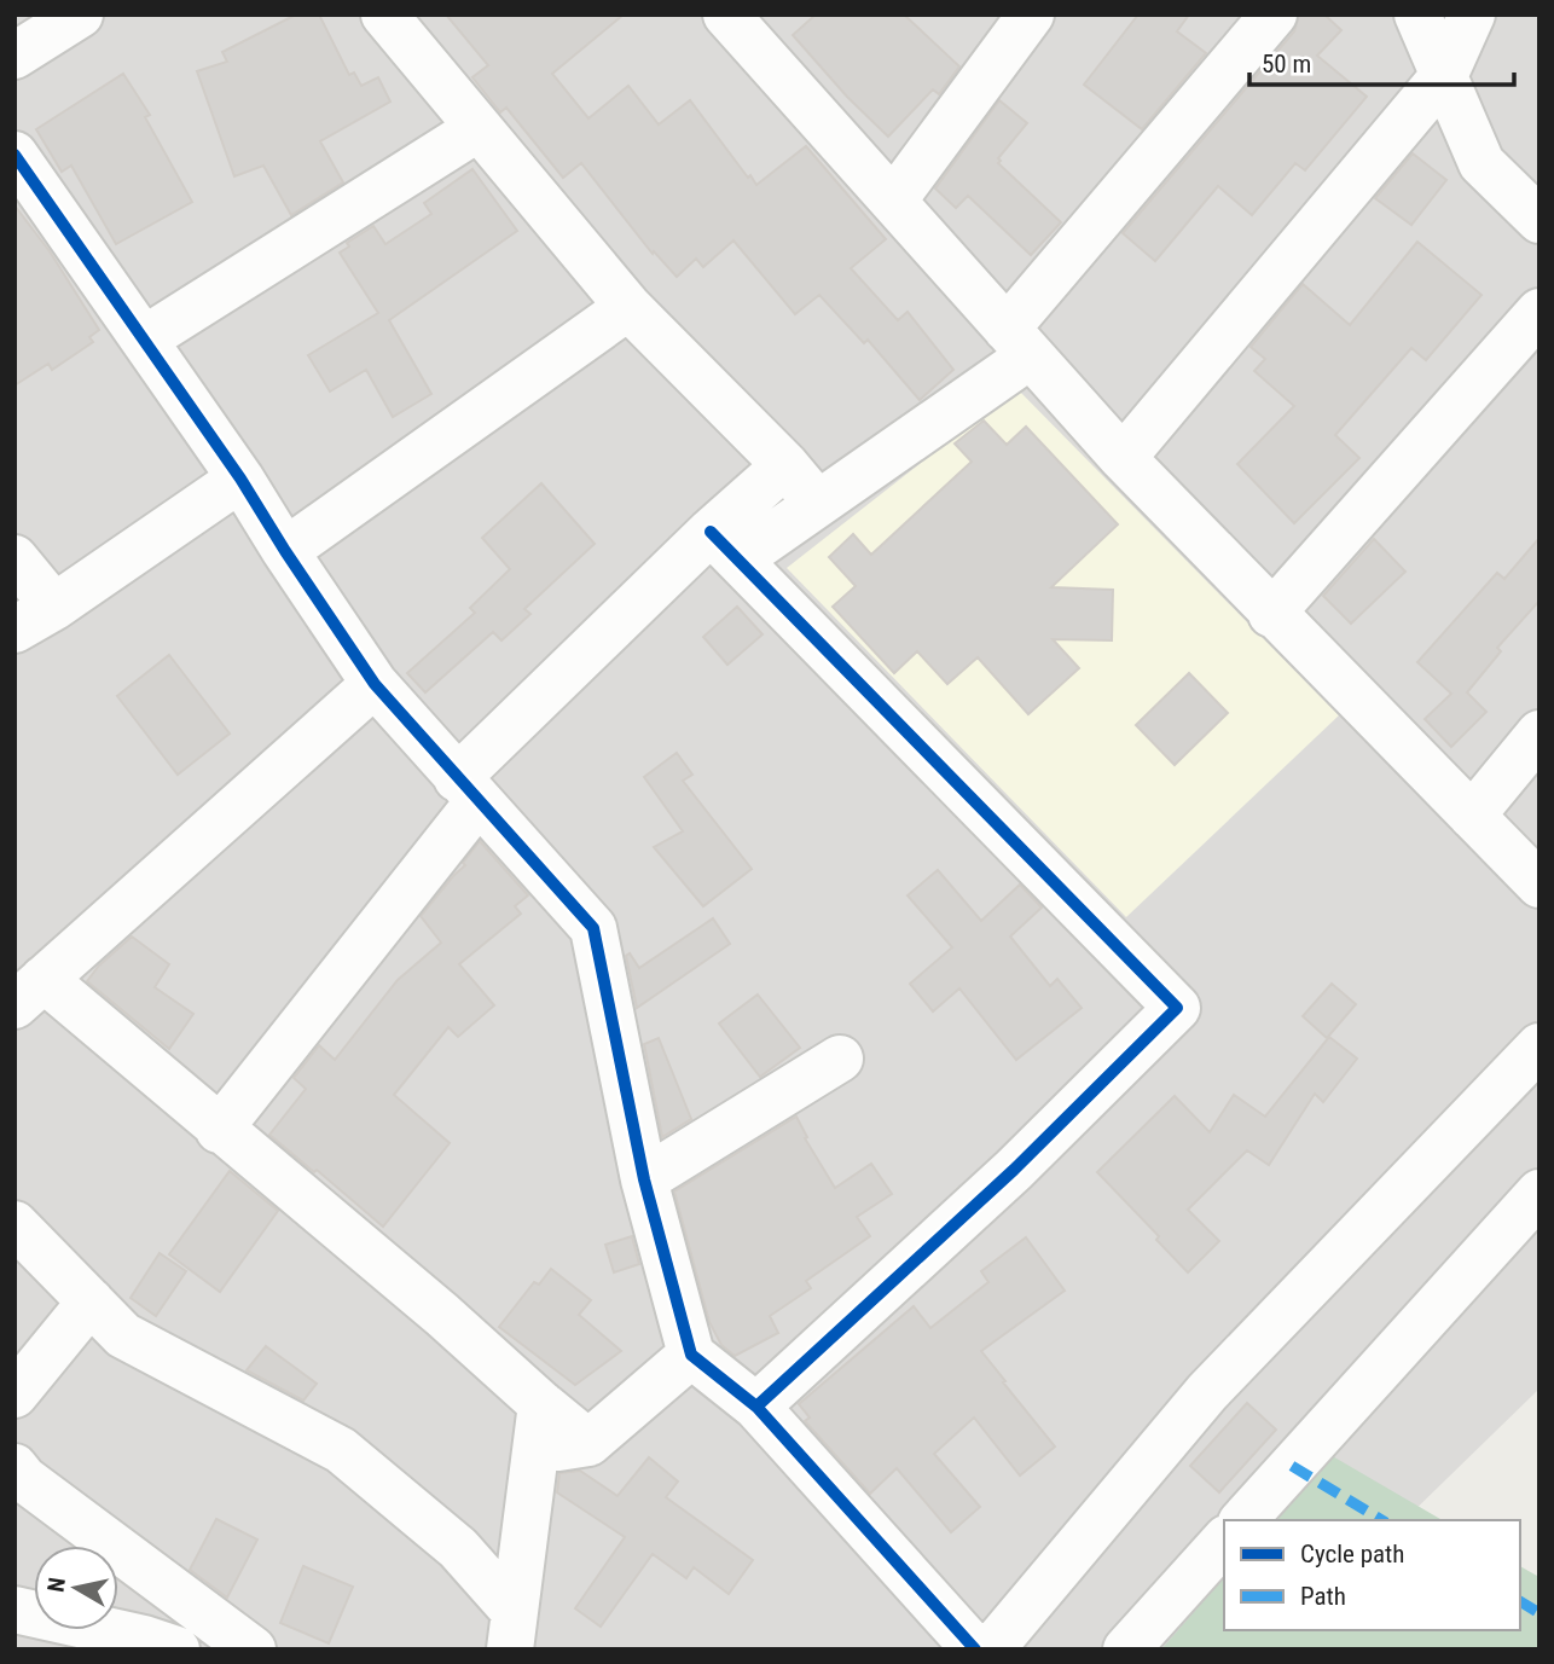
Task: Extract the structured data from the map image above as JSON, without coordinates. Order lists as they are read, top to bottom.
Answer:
{
  "legend": ["Cycle path", "Path"],
  "scale_bar": "50 m",
  "north": "left"
}
